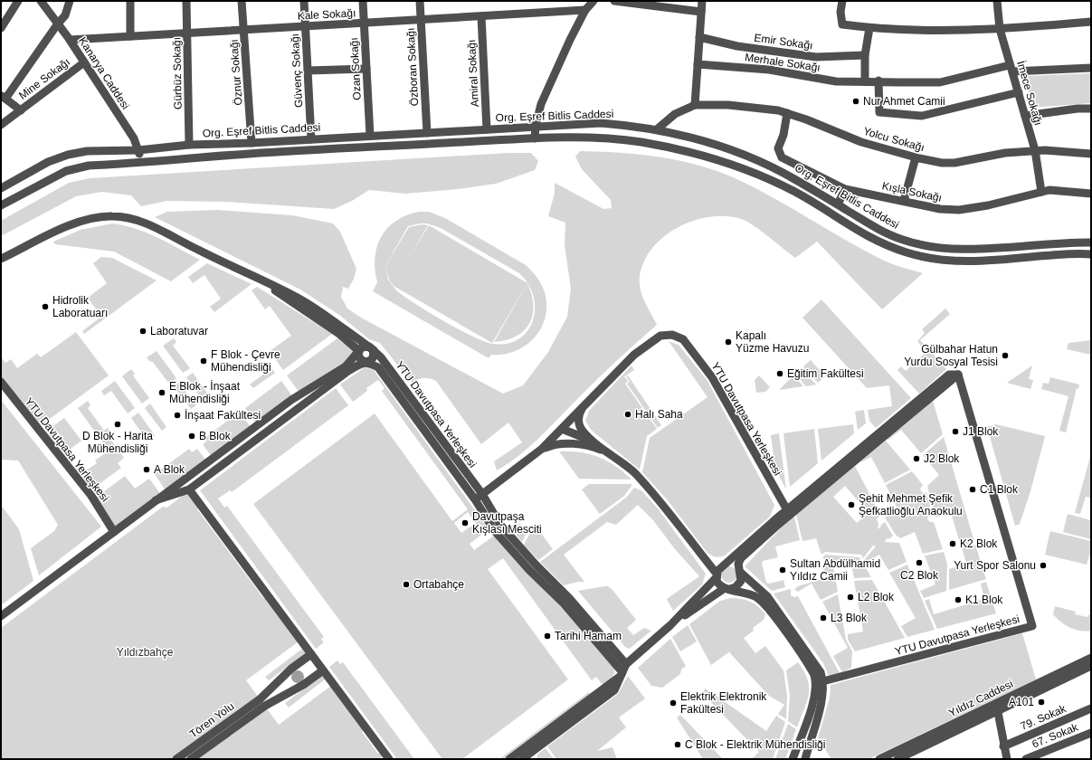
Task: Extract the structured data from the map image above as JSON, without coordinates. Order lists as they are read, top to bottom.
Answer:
{
  "streets": {
    "street": [
      "Kale Sokağı",
      "Emir Sokağı",
      "Merhale Sokağı",
      "Özboran Sokağı",
      "Ozan Sokağı",
      "Güvenç Sokağı",
      "Öznur Sokağı",
      "Kanarya Caddesi",
      "Gürbüz Sokağı",
      "Amiral Sokağı",
      "Mine Sokağı",
      "İmece Sokağı",
      "Org. Eşref Bitlis Caddesi",
      "Yolcu Sokağı",
      "Kışla Sokağı",
      "YTU Davutpasa Yerleşkesi",
      "Yıldız Caddesi",
      "79. Sokak",
      "Tören Yolu",
      "67. Sokak"
    ]
  },
  "crossings": [
    ["Kale Sokağı", "Özboran Sokağı"],
    ["Kale Sokağı", "Ozan Sokağı"],
    ["Kale Sokağı", "Güvenç Sokağı"],
    ["Kale Sokağı", "Öznur Sokağı"],
    ["Kale Sokağı", "Kanarya Caddesi"],
    ["Kale Sokağı", "Gürbüz Sokağı"],
    ["Kale Sokağı", "Amiral Sokağı"],
    ["Merhale Sokağı", "İmece Sokağı"],
    ["Özboran Sokağı", "Org. Eşref Bitlis Caddesi"],
    ["Ozan Sokağı", "Org. Eşref Bitlis Caddesi"],
    ["Güvenç Sokağı", "Org. Eşref Bitlis Caddesi"],
    ["Öznur Sokağı", "Org. Eşref Bitlis Caddesi"],
    ["Kanarya Caddesi", "Mine Sokağı"],
    ["Kanarya Caddesi", "Org. Eşref Bitlis Caddesi"],
    ["Gürbüz Sokağı", "Org. Eşref Bitlis Caddesi"],
    ["Amiral Sokağı", "Org. Eşref Bitlis Caddesi"],
    ["İmece Sokağı", "Yolcu Sokağı"],
    ["İmece Sokağı", "Kışla Sokağı"],
    ["Yolcu Sokağı", "Kışla Sokağı"]
  ],
  "parks": ["Yıldızbahçe"],
  "places": [
    "Nur Ahmet Camii",
    "Hidrolik Laboratuarı",
    "Laboratuvar",
    "Kapalı Yüzme Havuzu",
    "Gülbahar Hatun Yurdu Sosyal Tesisi",
    "F Blok - Çevre Mühendisliği",
    "Eğitim Fakültesi",
    "E Blok - İnşaat Mühendisliği",
    "Halı Saha",
    "İnşaat Fakültesi",
    "D Blok - Harita Mühendisliği",
    "J1 Blok",
    "B Blok",
    "J2 Blok",
    "A Blok",
    "C1 Blok",
    "Şehit Mehmet Şefik Şefkatlioğlu Anaokulu",
    "Davutpaşa Kışlası Mesciti",
    "K2 Blok",
    "C2 Blok",
    "Yurt Spor Salonu",
    "Sultan Abdülhamid Yıldız Camii",
    "Ortabahçe",
    "L2 Blok",
    "K1 Blok",
    "L3 Blok",
    "Tarihi Hamam",
    "A101",
    "Elektrik Elektronik Fakültesi",
    "C Blok - Elektrik Mühendisliği"
  ]
}
